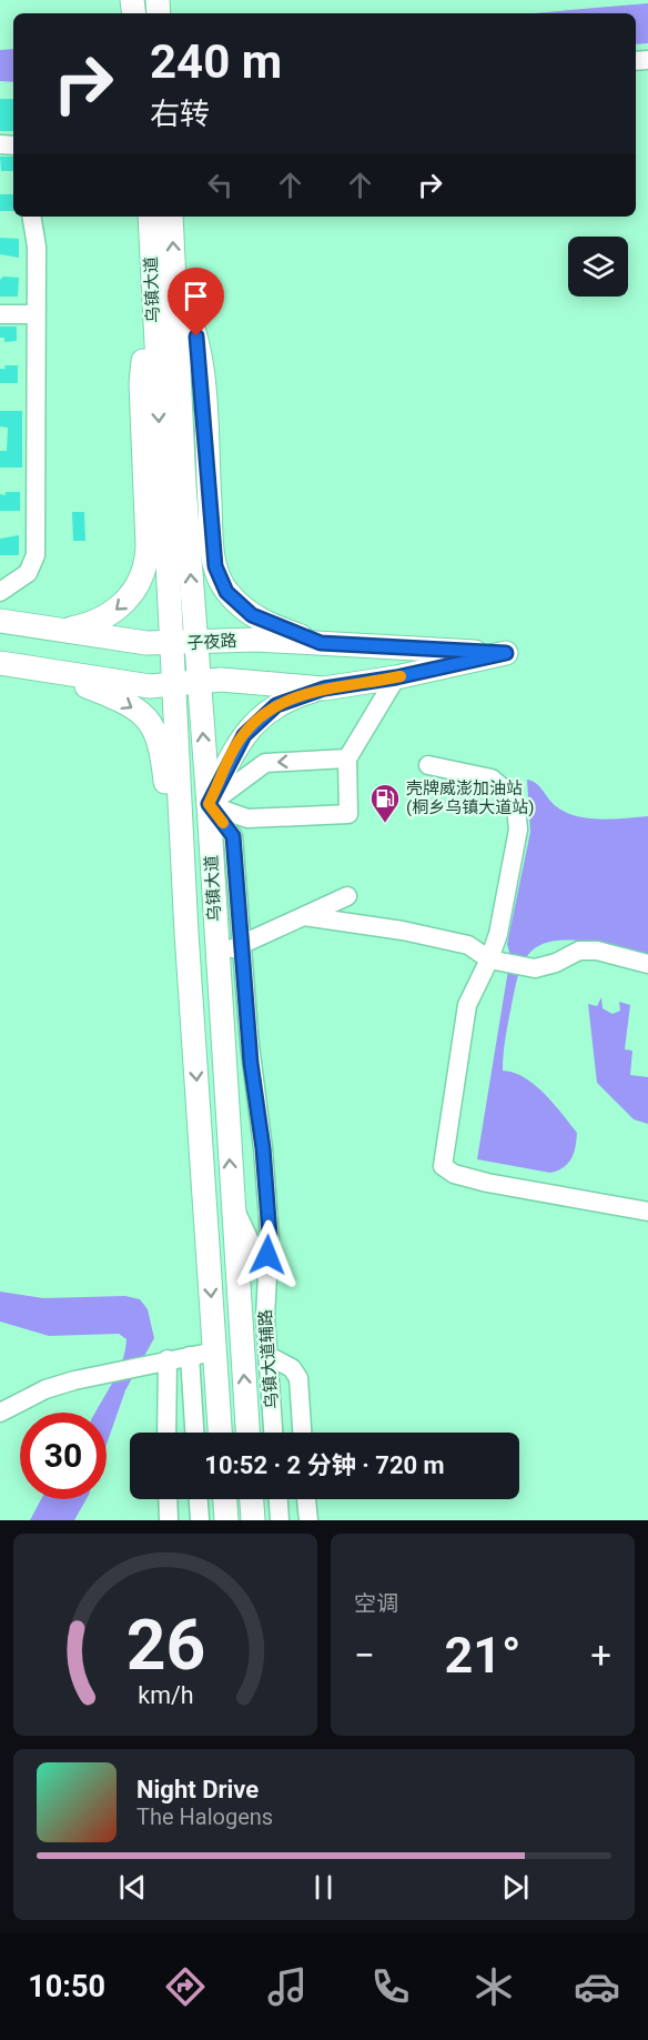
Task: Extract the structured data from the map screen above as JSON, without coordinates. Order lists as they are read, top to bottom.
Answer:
{
  "streets": {
    "main road": ["乌镇大道", "子夜路"],
    "street": ["乌镇大道辅路"]
  },
  "crossings": [
    ["乌镇大道", "子夜路"],
    ["乌镇大道", "乌镇大道辅路"]
  ],
  "places": {
    "fuel station": ["壳牌威澎加油站 (桐乡乌镇大道站)"]
  },
  "page": {
    "turn": ["240 m", "右转"],
    "limit": "30",
    "trip": "10:52 · 2 分钟 · 720 m",
    "tile": "空调",
    "heat": ["−", "21°", "+"],
    "song": ["Night Drive", "The Halogens"],
    "tabs": "10:50",
    "gauge": ["26", "km/h"]
  }
}
